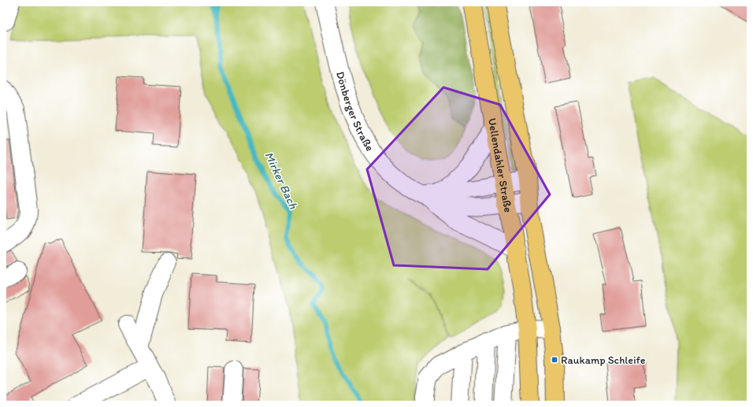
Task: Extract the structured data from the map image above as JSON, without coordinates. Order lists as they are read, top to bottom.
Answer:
{
  "streets": {
    "main road": ["Uellendahler Straße"],
    "street": ["Dönberger Straße"]
  },
  "crossings": [
    ["Dönberger Straße", "Uellendahler Straße"]
  ],
  "water": ["Mirker Bach"],
  "places": {
    "transit": ["Raukamp Schleife"]
  }
}
